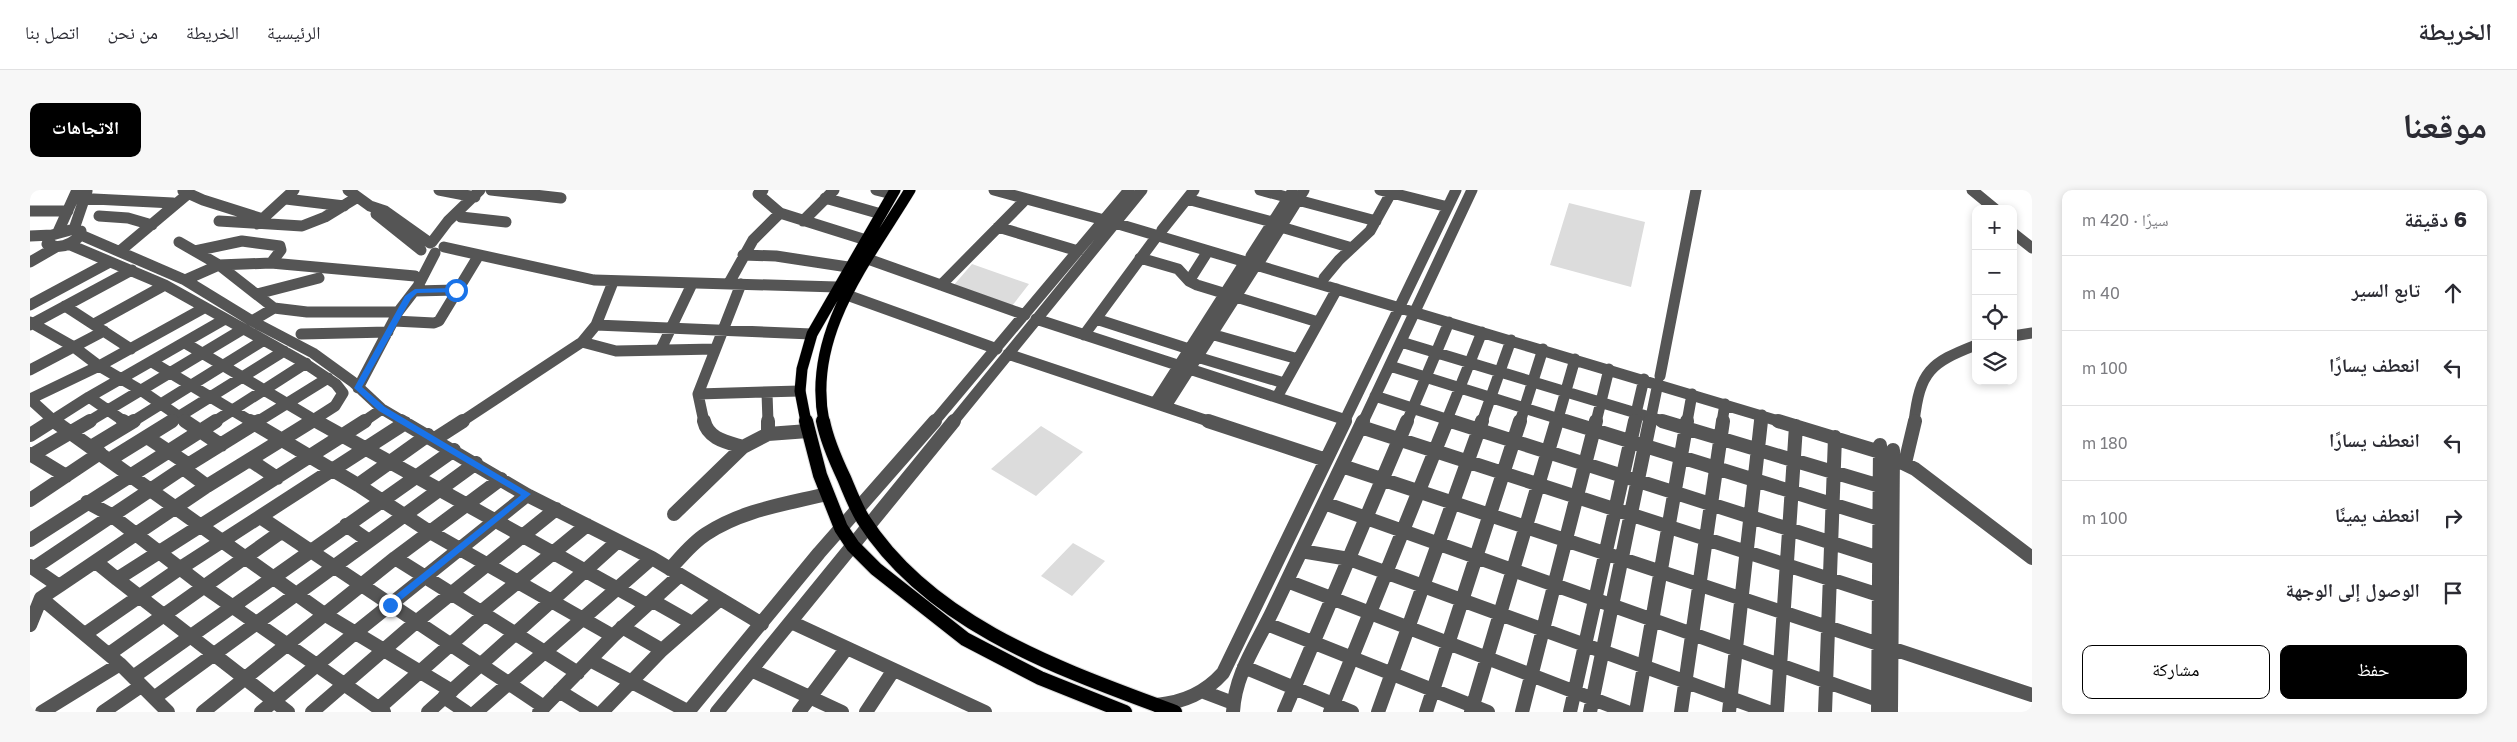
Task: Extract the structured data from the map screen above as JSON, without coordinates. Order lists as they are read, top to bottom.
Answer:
{
  "page": {
    "header": "الخريطة",
    "nav": [
      "الرئيسية",
      "الخريطة",
      "من نحن",
      "اتصل بنا"
    ],
    "title": "موقعنا",
    "buttons": [
      "الاتجاهات",
      ["حفظ", "مشاركة"]
    ],
    "heading": ["6 دقيقة", "سيرًا · 420 m"],
    "map_buttons": ["+", "−"],
    "list": [
      ["تابع السير", "40 m"],
      ["انعطف يسارًا", "100 m"],
      ["انعطف يسارًا", "180 m"],
      ["انعطف يمينًا", "100 m"],
      "الوصول إلى الوجهة"
    ]
  }
}
